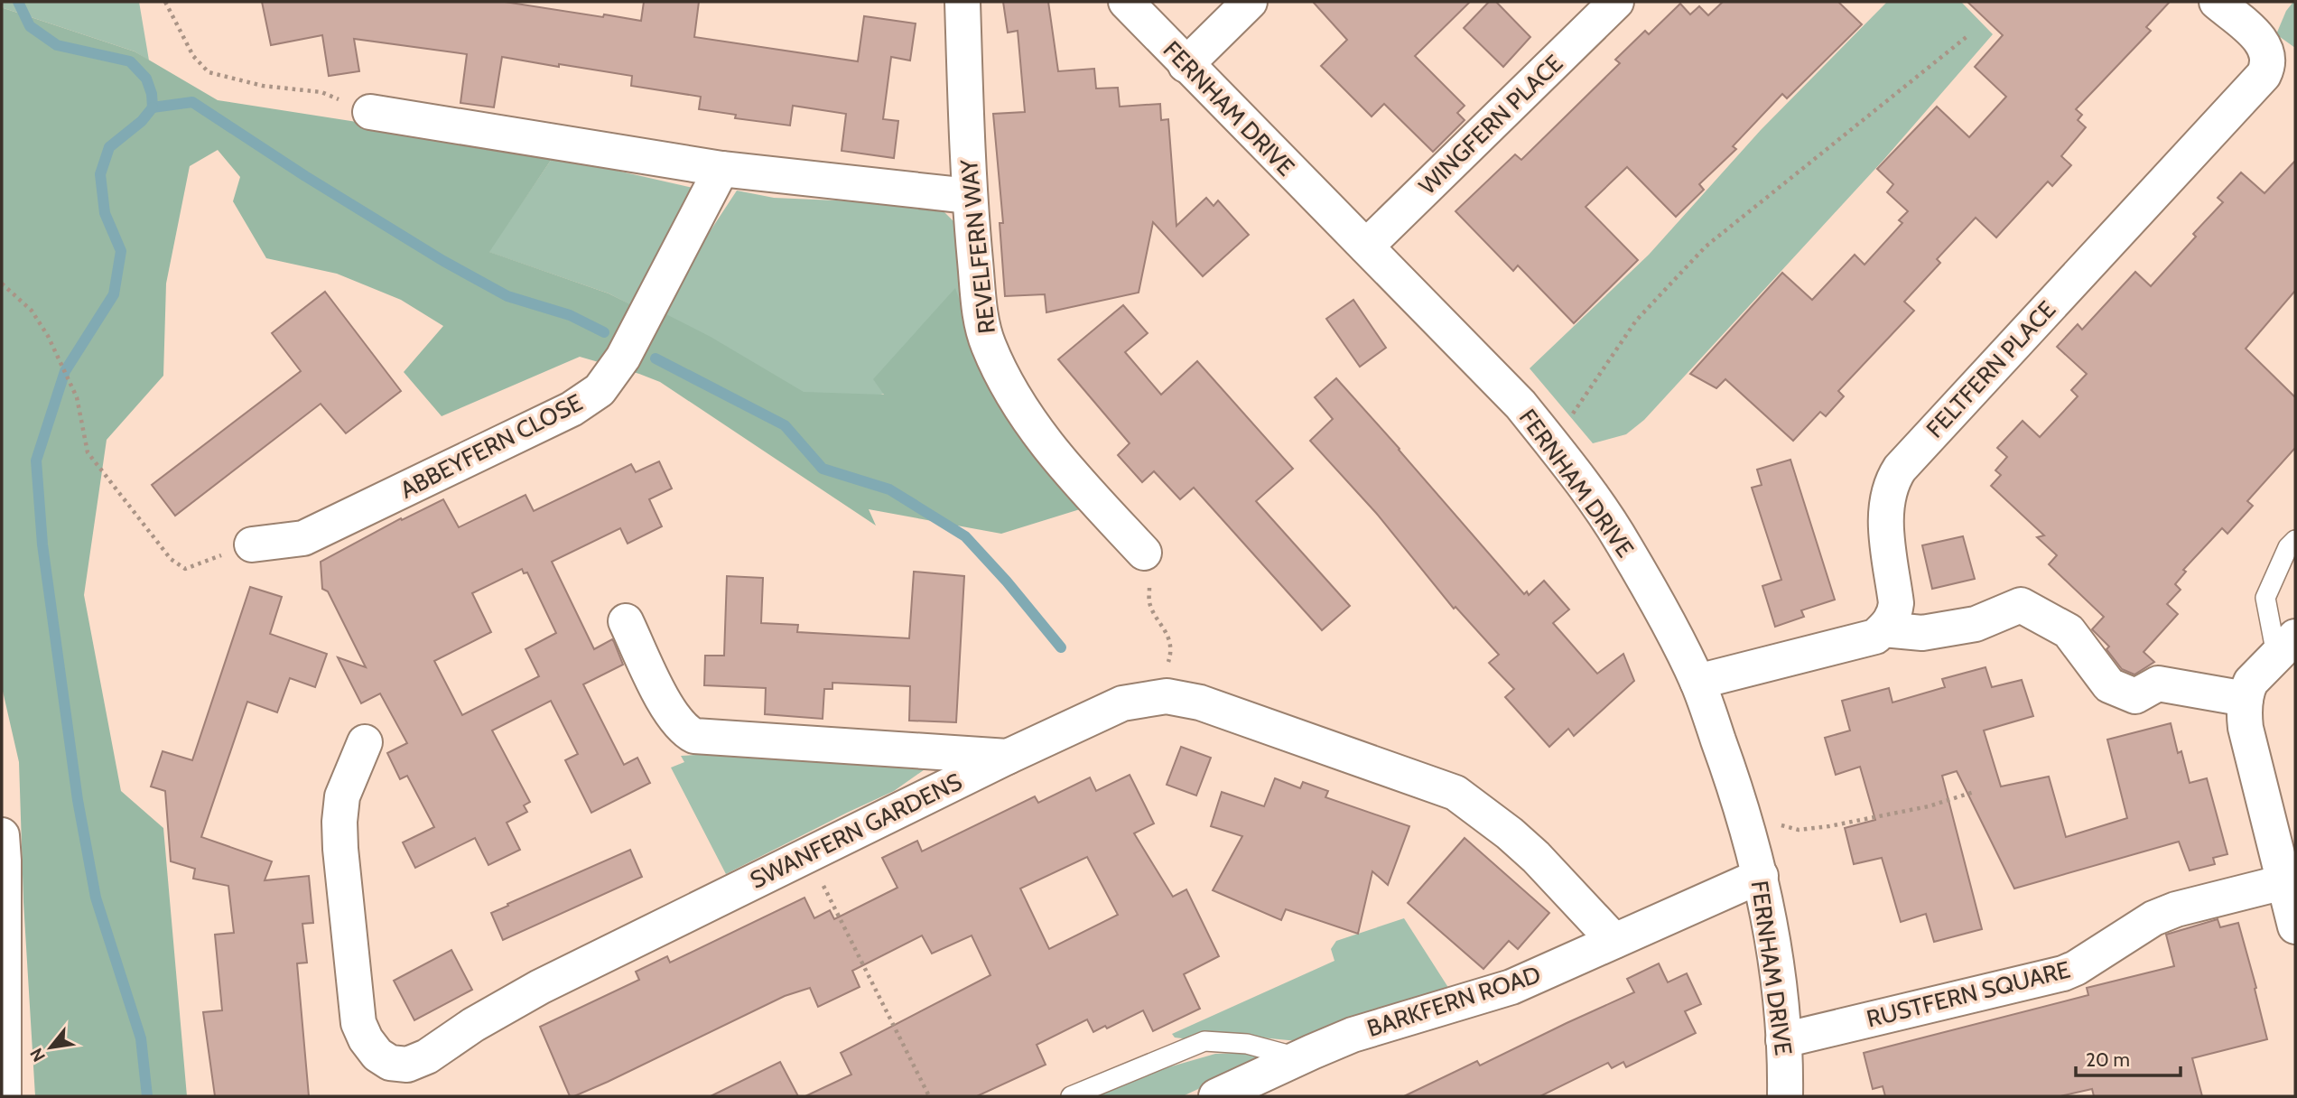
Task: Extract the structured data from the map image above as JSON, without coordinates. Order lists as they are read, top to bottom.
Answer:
{
  "streets": {
    "street": [
      "FERNHAM DRIVE",
      "WINGFERN PLACE",
      "REVELFERN WAY",
      "FELTFERN PLACE",
      "ABBEYFERN CLOSE",
      "SWANFERN GARDENS",
      "RUSTFERN SQUARE",
      "BARKFERN ROAD"
    ]
  },
  "crossings": [
    ["FERNHAM DRIVE", "WINGFERN PLACE"],
    ["FERNHAM DRIVE", "RUSTFERN SQUARE"],
    ["FERNHAM DRIVE", "BARKFERN ROAD"],
    ["SWANFERN GARDENS", "BARKFERN ROAD"]
  ],
  "scale_bar": "20 m",
  "north": "bottom left"
}
